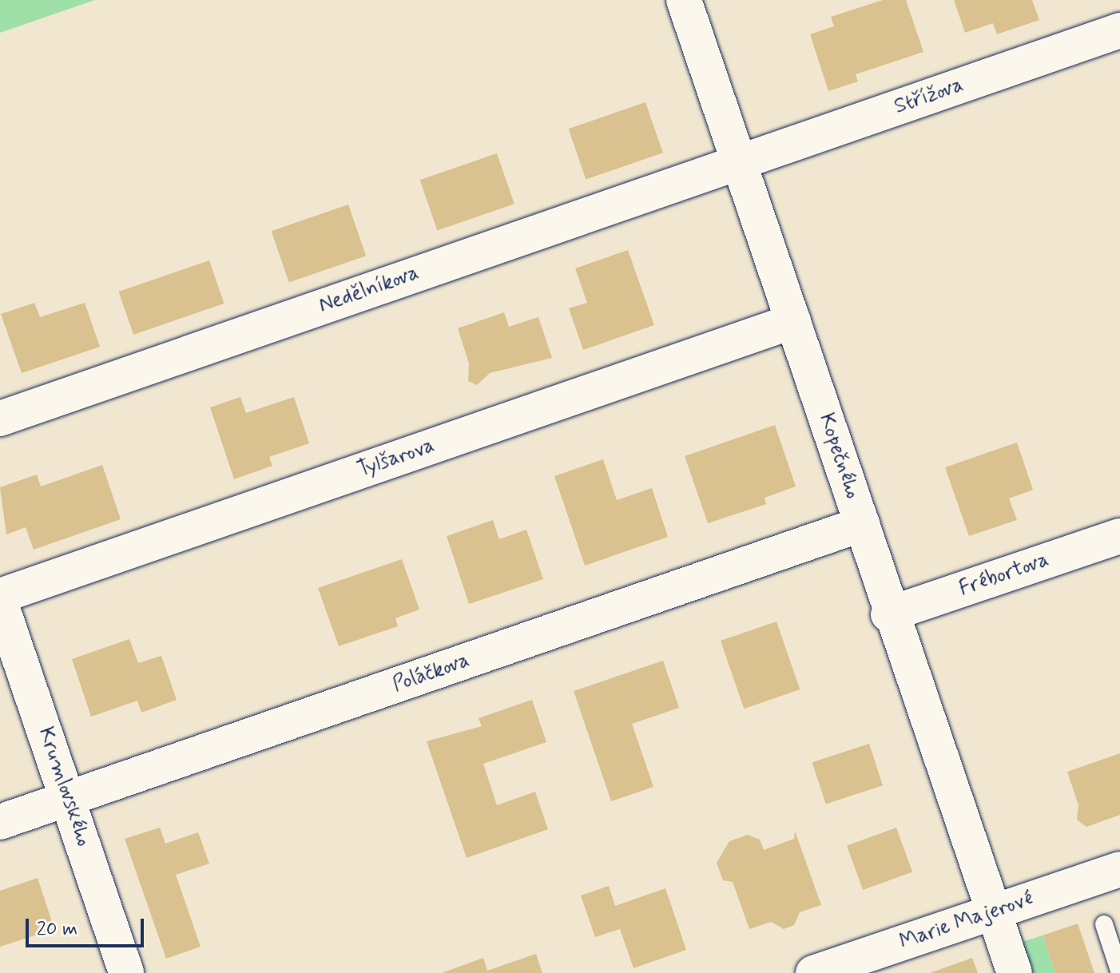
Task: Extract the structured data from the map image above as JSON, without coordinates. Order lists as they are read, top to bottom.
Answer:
{
  "streets": {
    "street": [
      "Střížova",
      "Nedělníkova",
      "Kopečného",
      "Tylšarova",
      "Frébortova",
      "Poláčkova",
      "Krumlovského",
      "Marie Majerové"
    ]
  },
  "crossings": [
    ["Střížova", "Nedělníkova"],
    ["Střížova", "Kopečného"],
    ["Nedělníkova", "Kopečného"],
    ["Kopečného", "Tylšarova"],
    ["Kopečného", "Frébortova"],
    ["Kopečného", "Poláčkova"],
    ["Kopečného", "Marie Majerové"],
    ["Poláčkova", "Krumlovského"]
  ],
  "scale_bar": "20 m"
}
